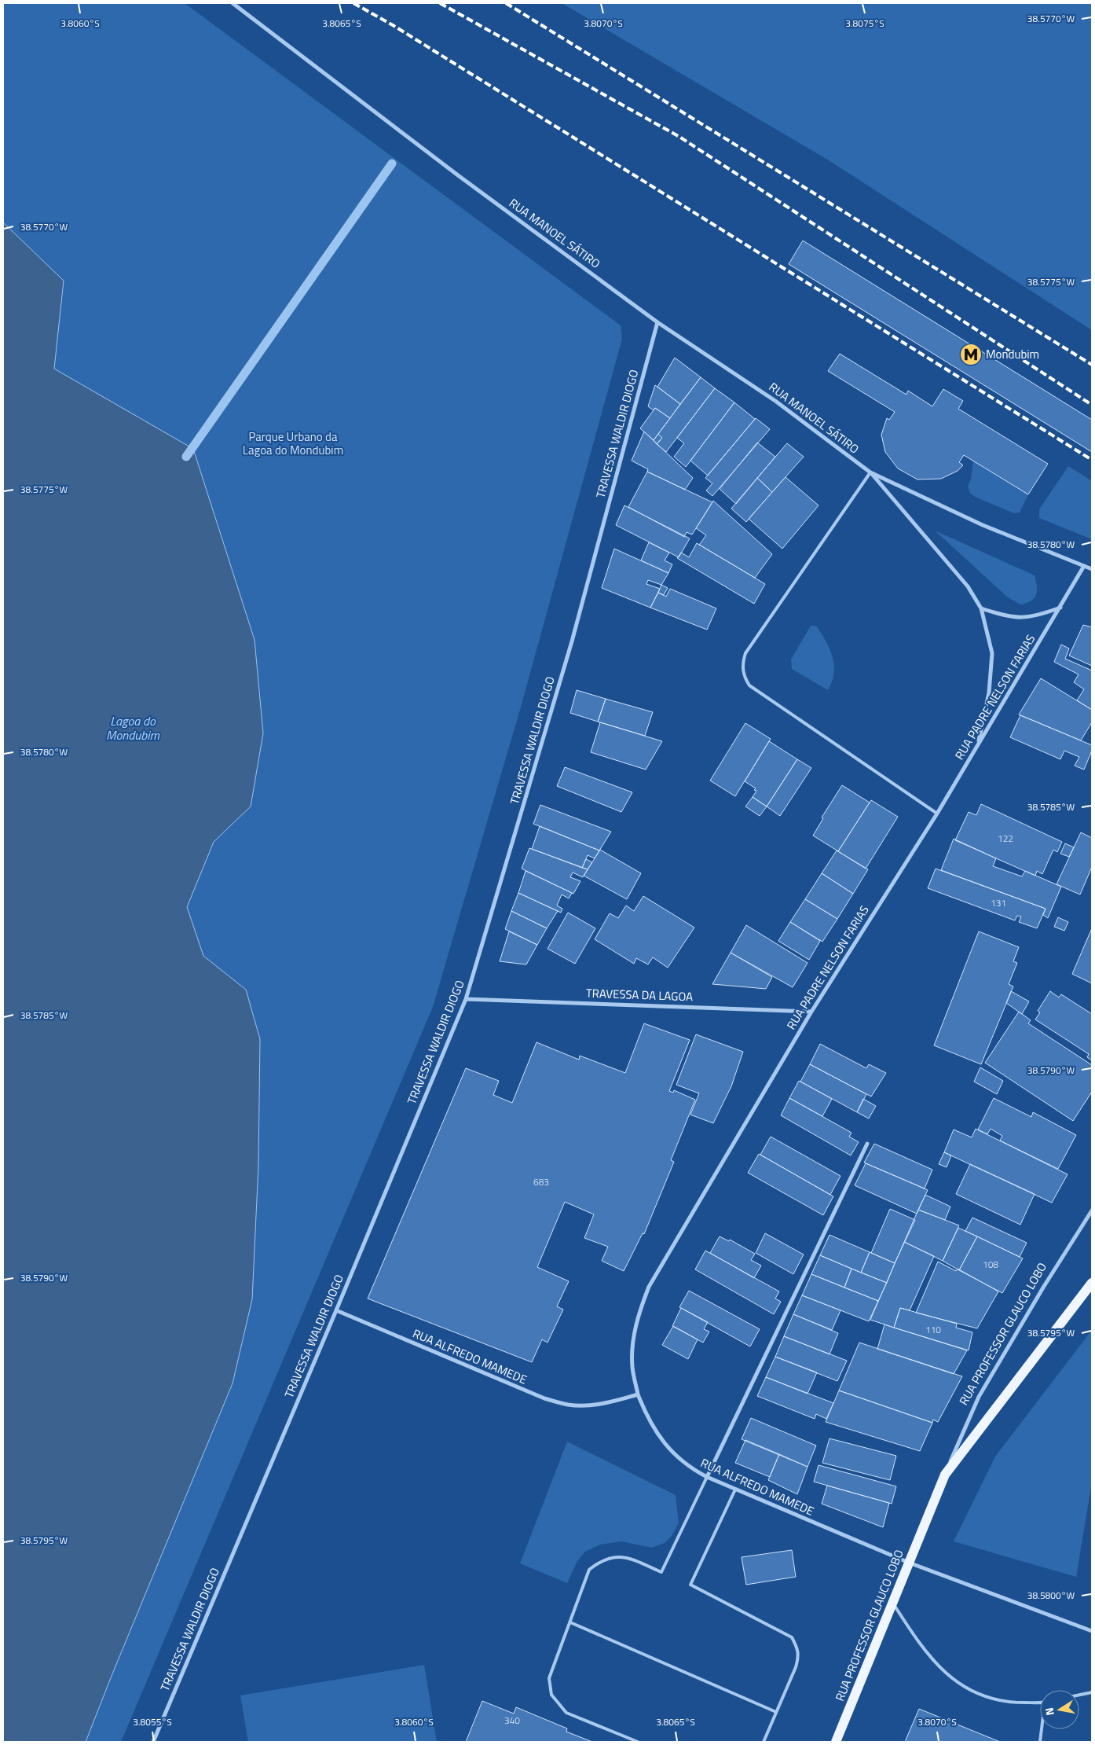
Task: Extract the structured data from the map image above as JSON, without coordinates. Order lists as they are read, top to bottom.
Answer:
{
  "streets": {
    "main road": ["RUA PROFESSOR GLAUCO LOBO"],
    "street": [
      "RUA MANOEL SÁTIRO",
      "TRAVESSA WALDIR DIOGO",
      "RUA PADRE NELSON FARIAS",
      "TRAVESSA DA LAGOA",
      "RUA ALFREDO MAMEDE"
    ]
  },
  "crossings": [
    ["RUA MANOEL SÁTIRO", "TRAVESSA WALDIR DIOGO"],
    ["RUA MANOEL SÁTIRO", "RUA PADRE NELSON FARIAS"],
    ["TRAVESSA WALDIR DIOGO", "TRAVESSA DA LAGOA"],
    ["TRAVESSA WALDIR DIOGO", "RUA ALFREDO MAMEDE"],
    ["RUA PADRE NELSON FARIAS", "TRAVESSA DA LAGOA"],
    ["RUA PADRE NELSON FARIAS", "RUA ALFREDO MAMEDE"],
    ["RUA PROFESSOR GLAUCO LOBO", "RUA ALFREDO MAMEDE"]
  ],
  "water": ["Lagoa do Mondubim"],
  "parks": ["Parque Urbano da Lagoa do Mondubim"],
  "places": {
    "metro station": ["Mondubim"]
  },
  "house_numbers": [
    "122",
    "131",
    "683",
    "108",
    "110",
    "340"
  ],
  "north": "left",
  "coordinates": [
    "38.5770°W",
    "3.8060°S",
    "3.8065°S",
    "3.8070°S",
    "3.8075°S",
    "38.5775°W",
    "38.5780°W",
    "38.5785°W",
    "38.5790°W",
    "38.5795°W",
    "38.5800°W",
    "3.8055°S"
  ]
}
